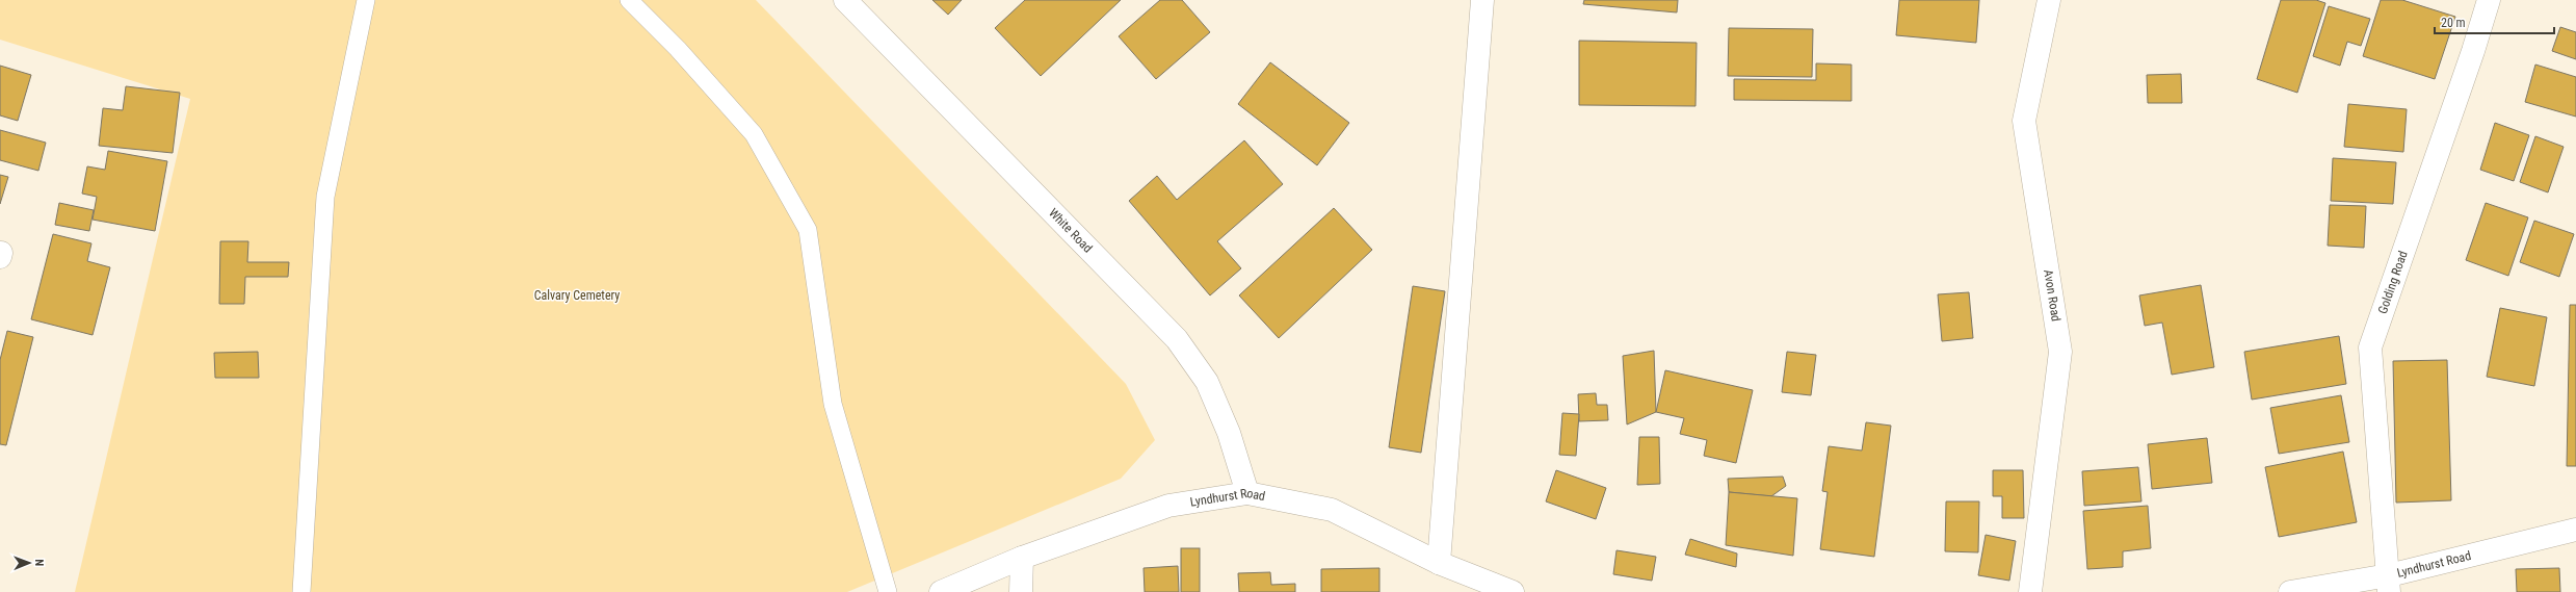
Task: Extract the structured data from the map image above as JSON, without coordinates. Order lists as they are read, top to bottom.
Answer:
{
  "streets": {
    "street": [
      "White Road",
      "Golding Road",
      "Avon Road",
      "Lyndhurst Road"
    ]
  },
  "crossings": [
    ["White Road", "Lyndhurst Road"],
    ["Golding Road", "Lyndhurst Road"]
  ],
  "parks": ["Calvary Cemetery"],
  "scale_bar": "20 m",
  "north": "right"
}
